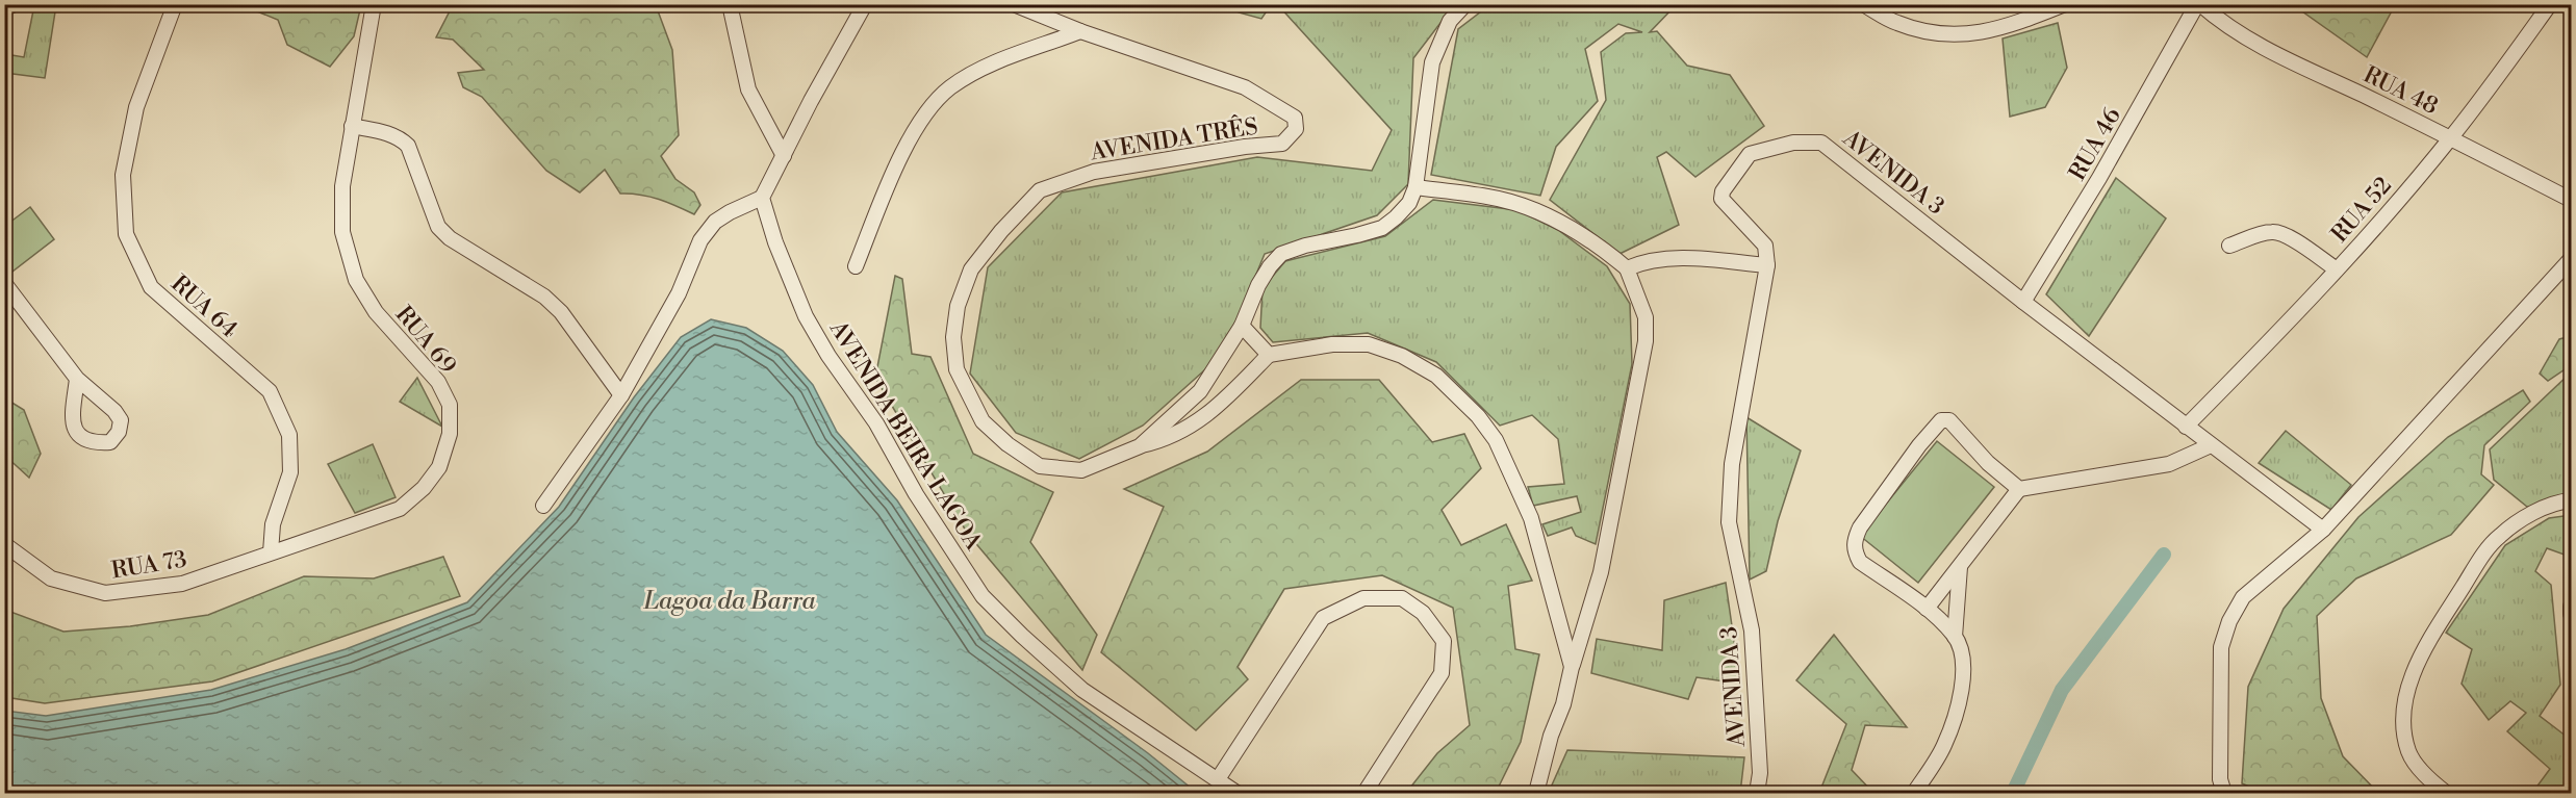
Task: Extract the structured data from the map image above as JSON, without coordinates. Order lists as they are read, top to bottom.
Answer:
{
  "streets": {
    "street": [
      "RUA 48",
      "AVENIDA TRÊS",
      "RUA 46",
      "AVENIDA 3",
      "RUA 52",
      "RUA 64",
      "RUA 69",
      "AVENIDA BEIRA LAGOA",
      "RUA 73"
    ]
  },
  "crossings": [
    ["RUA 48", "RUA 46"],
    ["RUA 48", "RUA 52"],
    ["RUA 46", "AVENIDA 3"],
    ["AVENIDA 3", "RUA 52"],
    ["RUA 64", "RUA 69"],
    ["RUA 64", "RUA 73"],
    ["RUA 69", "RUA 73"]
  ],
  "water": ["Lagoa da Barra"]
}
